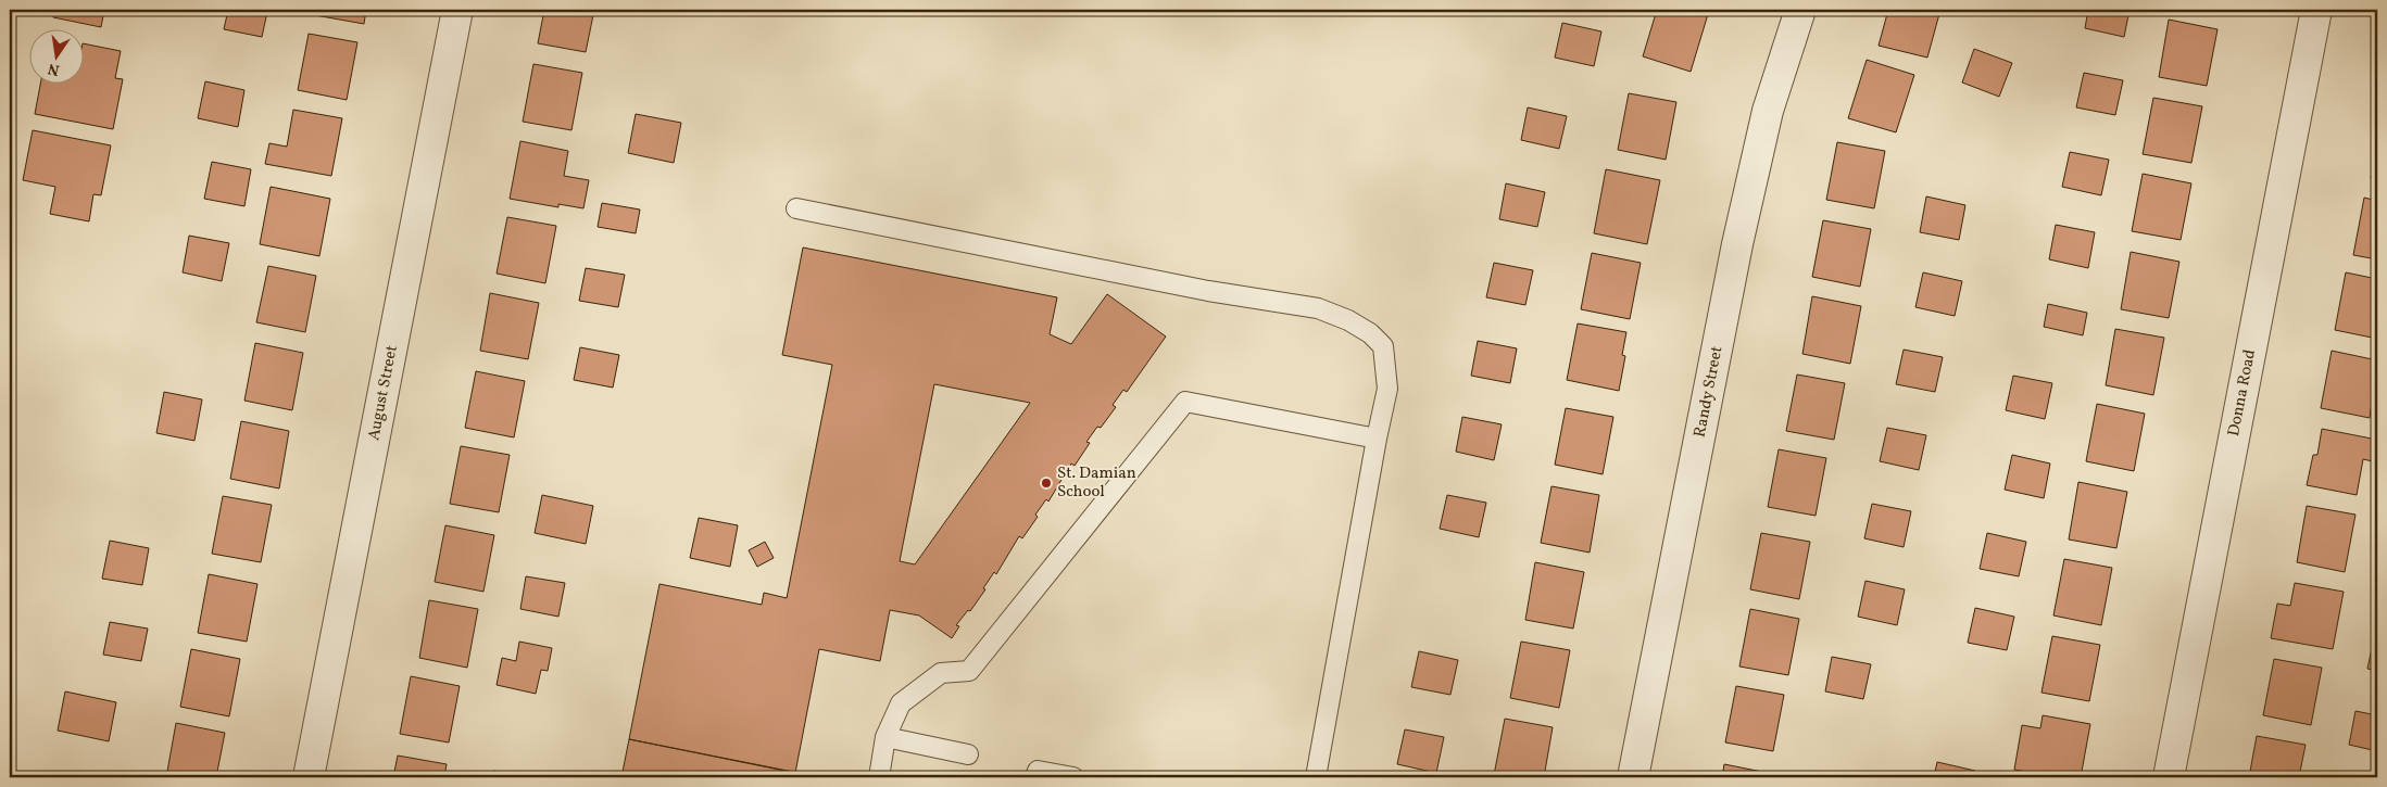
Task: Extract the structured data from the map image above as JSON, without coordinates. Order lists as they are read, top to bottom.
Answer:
{
  "streets": {
    "street": ["Randy Street", "August Street", "Donna Road"]
  },
  "places": ["St. Damian School"],
  "north": "bottom"
}
